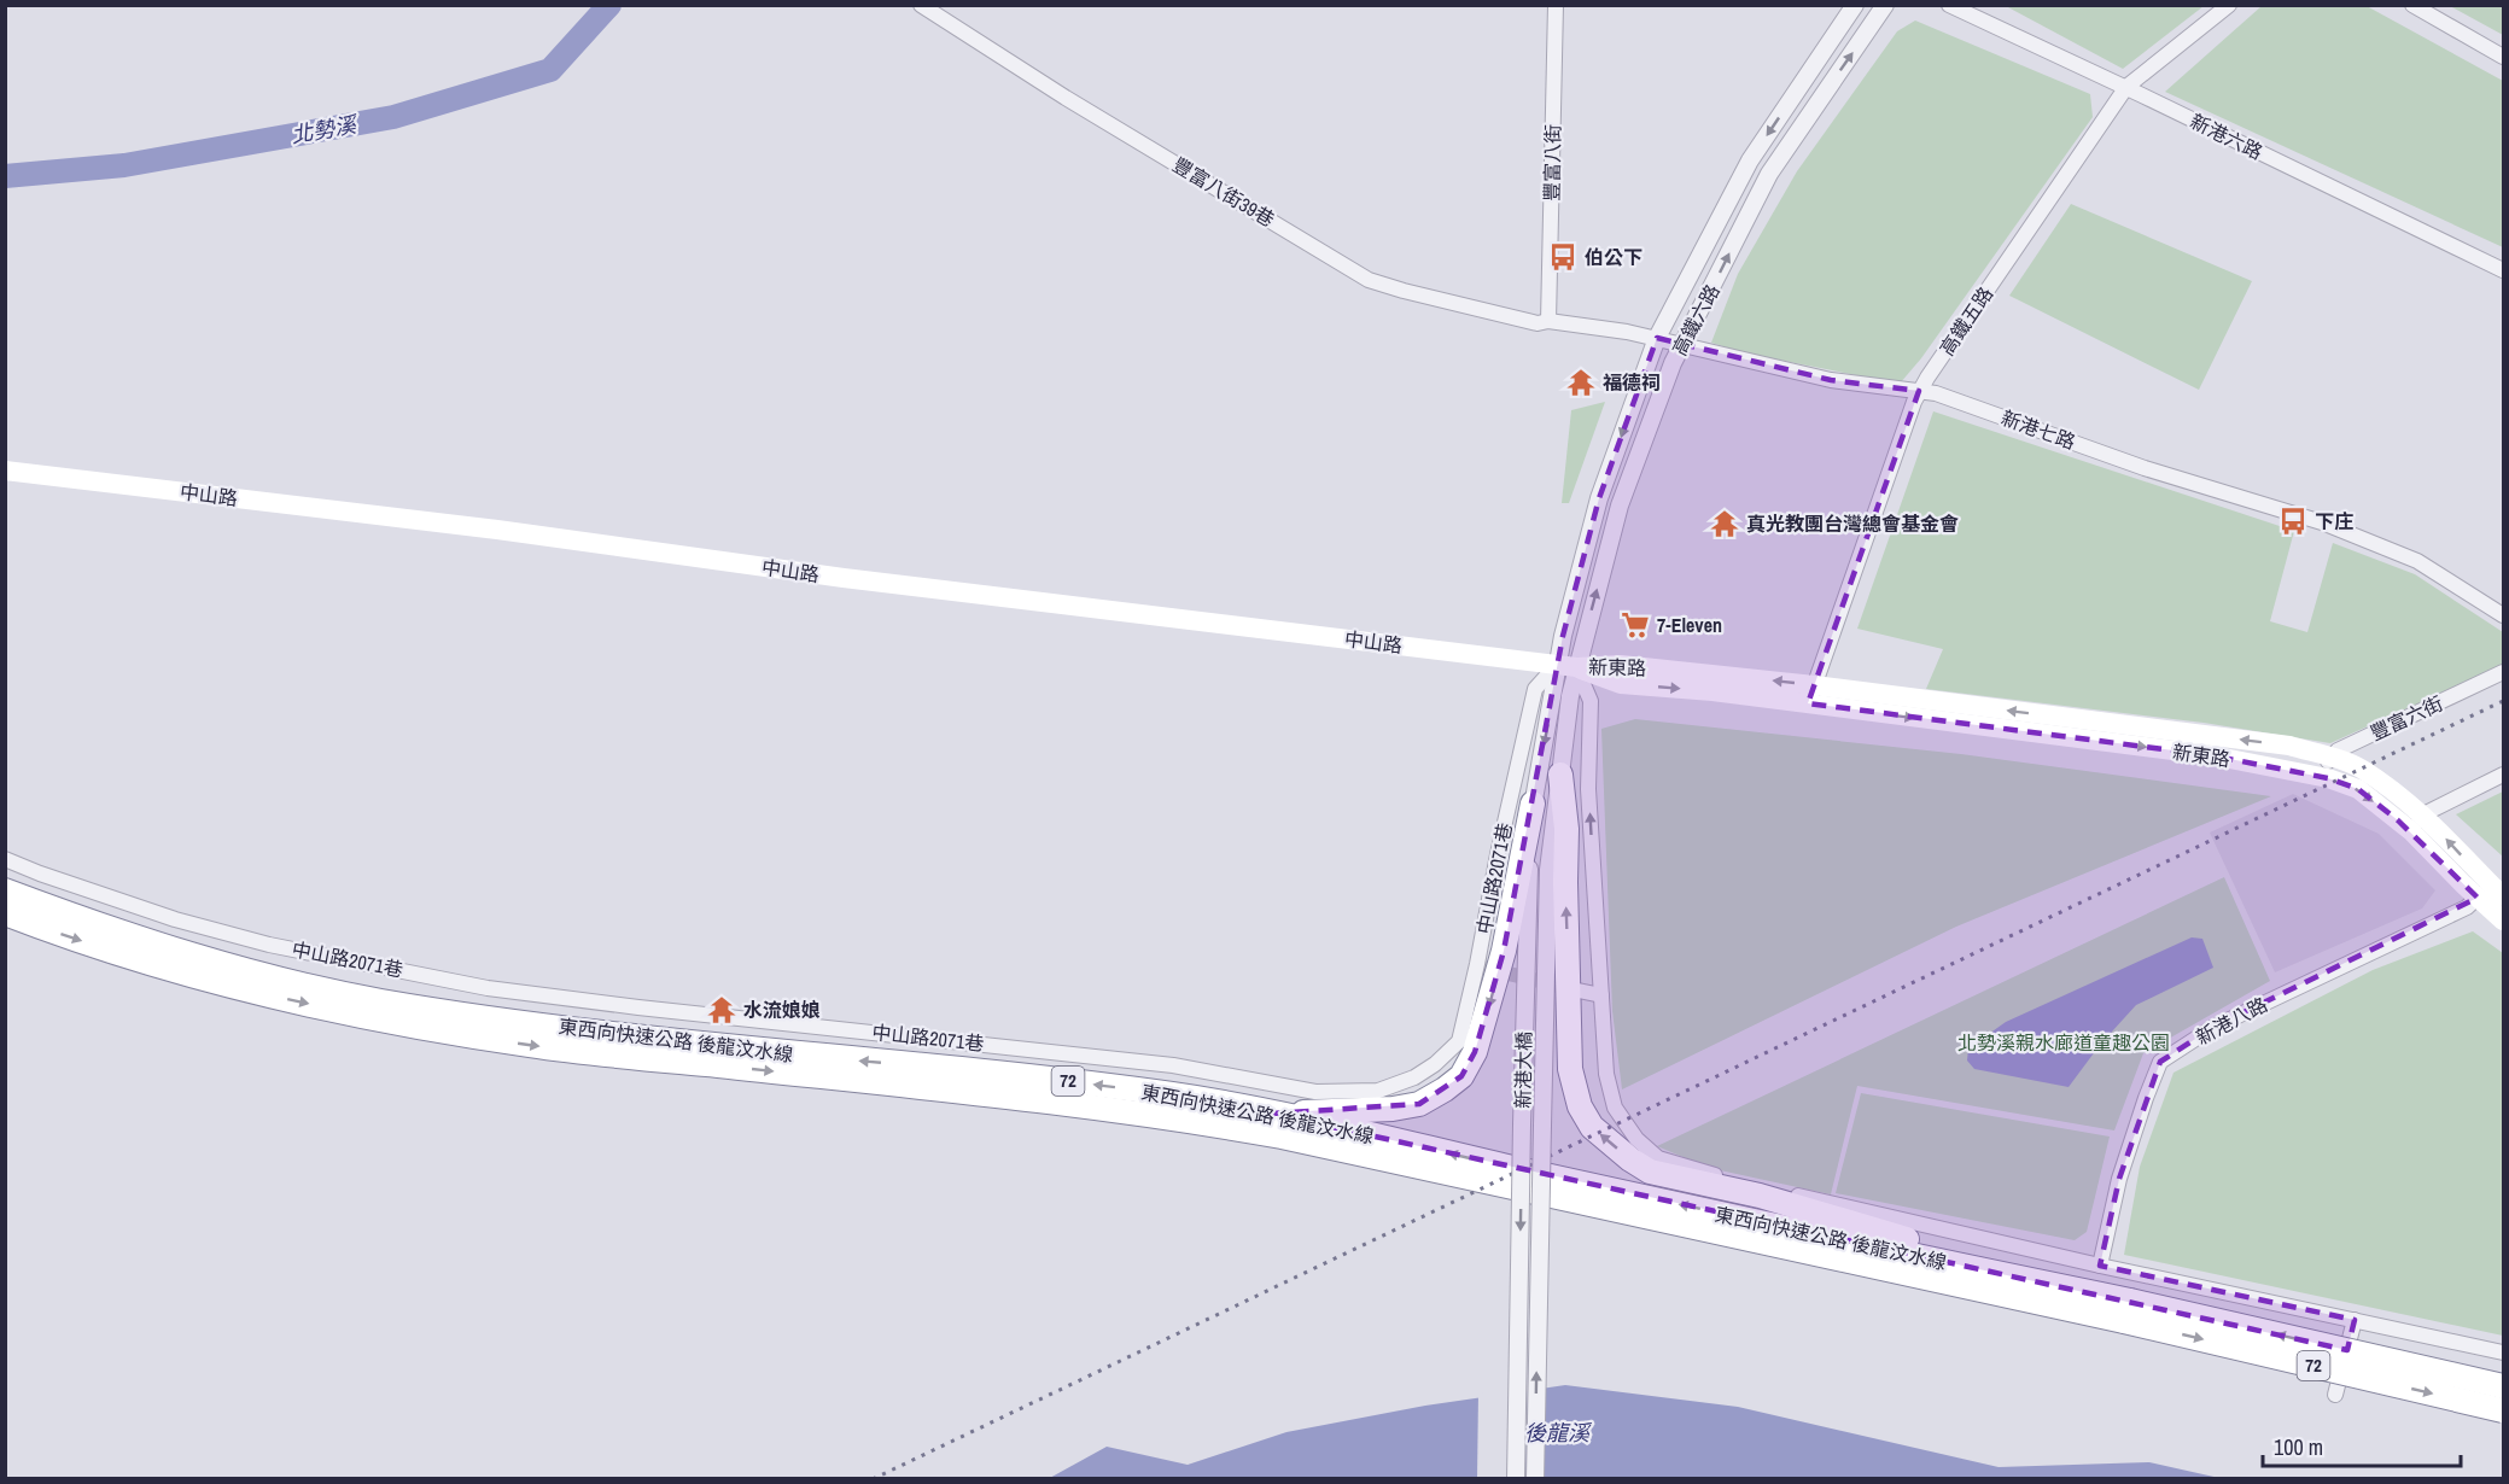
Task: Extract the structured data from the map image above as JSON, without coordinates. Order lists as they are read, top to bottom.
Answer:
{
  "streets": {
    "highway": ["東西向快速公路 後龍汶水線", "72"],
    "main road": ["中山路", "新東路"],
    "street": [
      "新港六路",
      "豐富八街",
      "豐富八街39巷",
      "高鐵六路",
      "高鐵五路",
      "新港七路",
      "豐富六街",
      "中山路2071巷",
      "新港八路",
      "新港大橋"
    ]
  },
  "crossings": [
    ["新港六路", "高鐵五路"],
    ["豐富八街", "豐富八街39巷"],
    ["豐富八街", "新港七路"],
    ["豐富八街39巷", "新港七路"],
    ["高鐵六路", "新港七路"],
    ["高鐵六路", "中山路"],
    ["高鐵六路", "新東路"],
    ["高鐵六路", "中山路2071巷"],
    ["高鐵六路", "新港大橋"],
    ["高鐵五路", "新港七路"],
    ["高鐵五路", "新東路"],
    ["中山路", "新東路"],
    ["中山路", "中山路2071巷"],
    ["中山路", "新港大橋"],
    ["新東路", "豐富六街"],
    ["新東路", "中山路2071巷"],
    ["新東路", "新港八路"],
    ["新東路", "新港大橋"],
    ["中山路2071巷", "新港大橋"]
  ],
  "water": ["北勢溪", "後龍溪"],
  "parks": ["北勢溪親水廊道童趣公園"],
  "places": {
    "bus stop": ["伯公下", "下庄"],
    "temple": ["福德祠", "真光教團台灣總會基金會", "水流娘娘"],
    "supermarket": ["7-Eleven"]
  },
  "scale_bar": "100 m"
}
